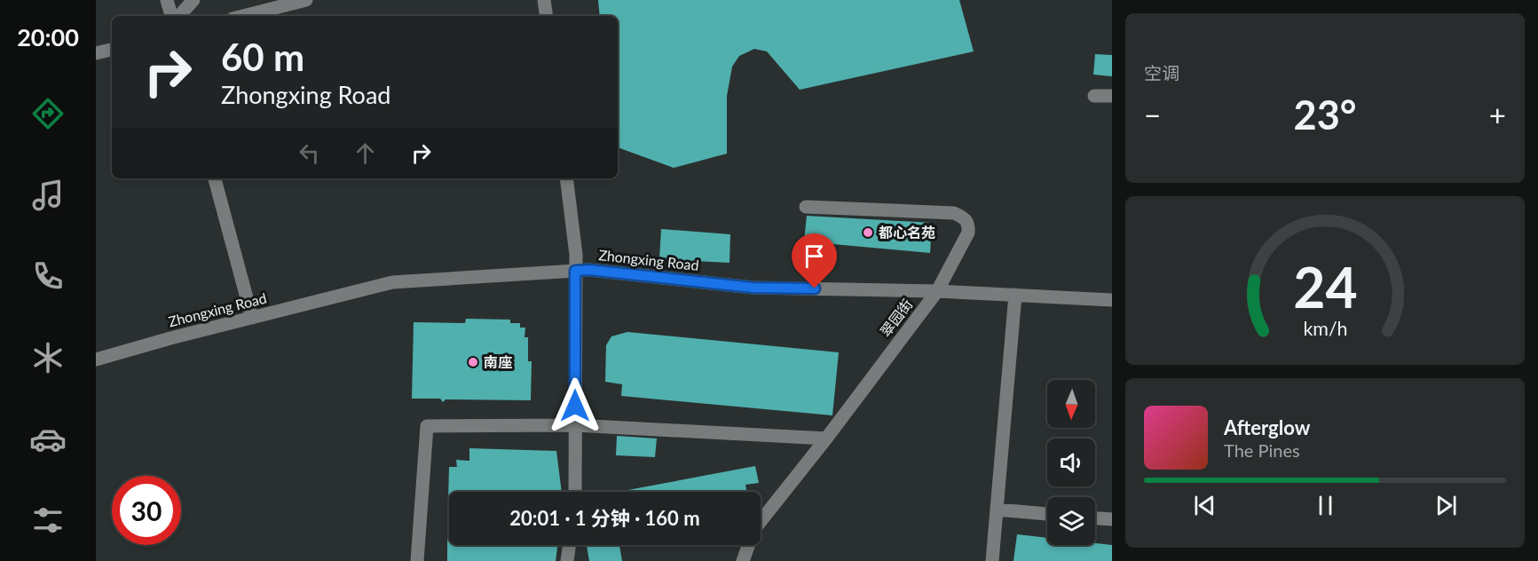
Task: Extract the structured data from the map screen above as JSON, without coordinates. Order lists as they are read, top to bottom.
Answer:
{
  "streets": {
    "street": ["Zhongxing Road", "翠园街"]
  },
  "crossings": [
    ["Zhongxing Road", "翠园街"]
  ],
  "places": ["都心名苑", "南座"],
  "north": "bottom",
  "page": {
    "tabs": "20:00",
    "tile": "空调",
    "turn": ["60 m", "Zhongxing Road"],
    "heat": ["−", "23°", "+"],
    "song": ["Afterglow", "The Pines"],
    "limit": "30",
    "trip": "20:01 · 1 分钟 · 160 m",
    "gauge": ["24", "km/h"]
  }
}
